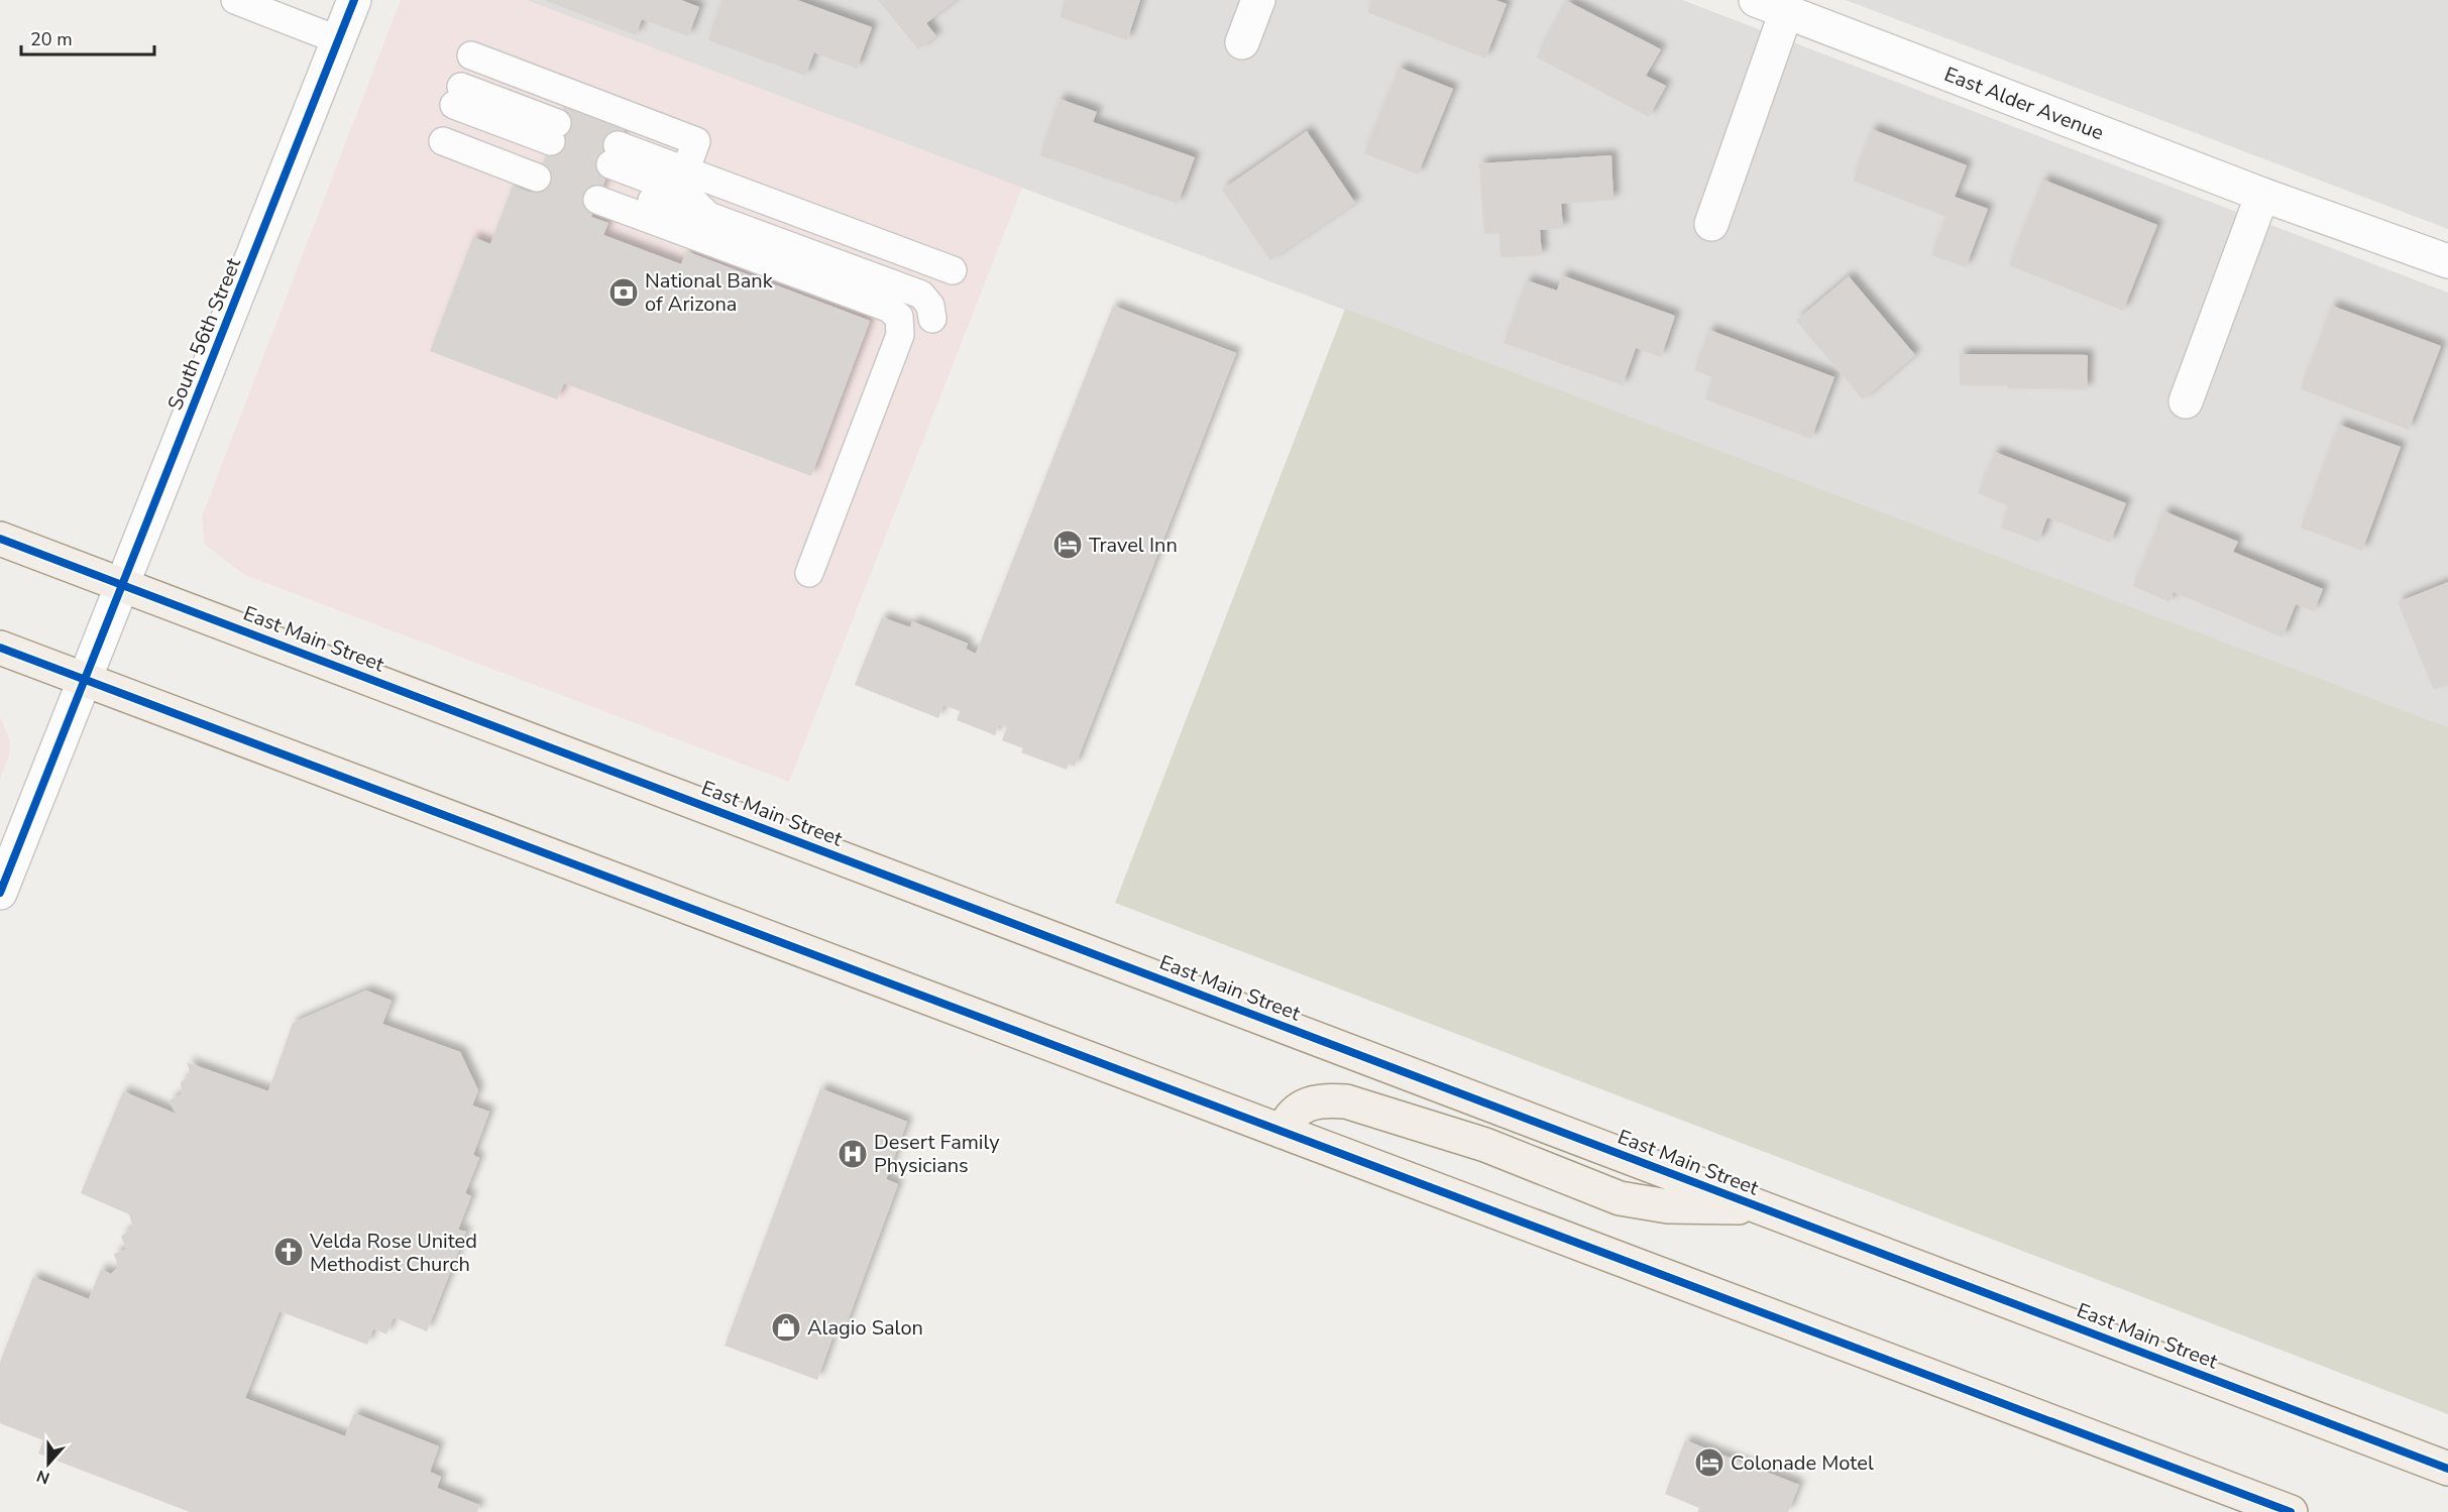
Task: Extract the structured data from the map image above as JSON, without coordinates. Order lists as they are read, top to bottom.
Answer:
{
  "streets": {
    "main road": ["East Main Street"],
    "street": ["East Alder Avenue", "South 56th Street"]
  },
  "crossings": [
    ["South 56th Street", "East Main Street"]
  ],
  "places": {
    "bank": ["National Bank of Arizona"],
    "hotel": ["Travel Inn", "Colonade Motel"],
    "hospital": ["Desert Family Physicians"],
    "church": ["Velda Rose United Methodist Church"],
    "shop": ["Alagio Salon"]
  },
  "scale_bar": "20 m",
  "north": "bottom"
}
